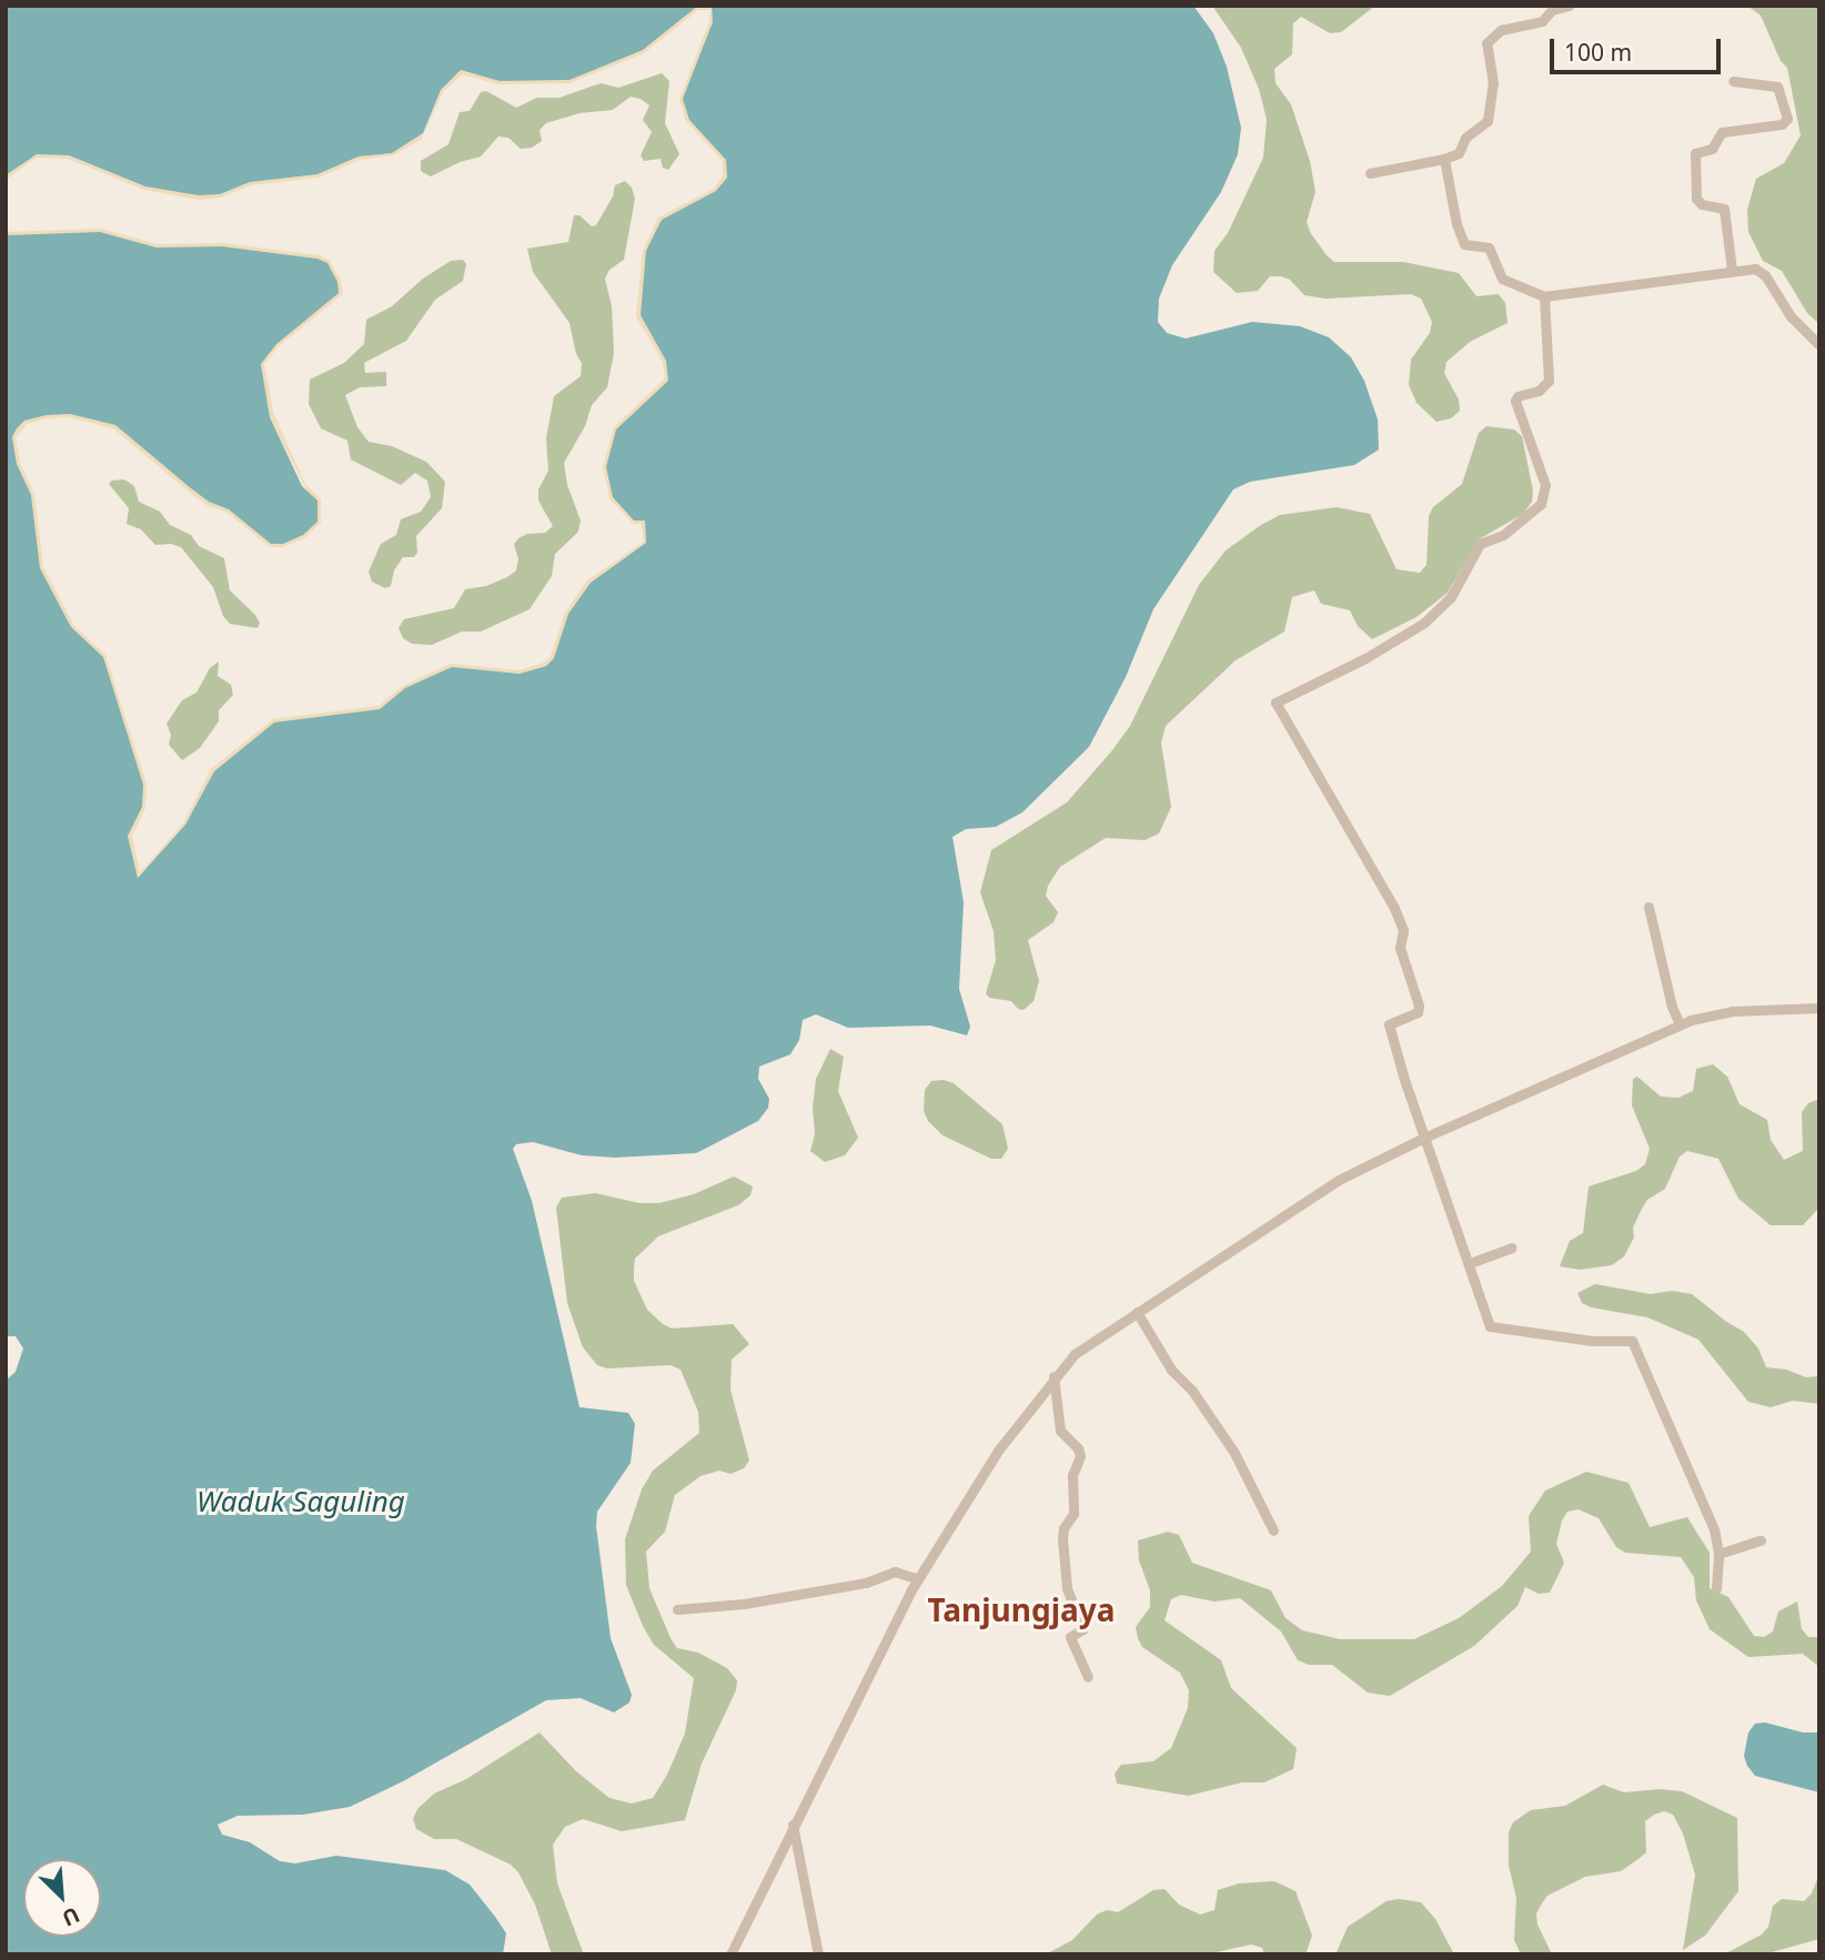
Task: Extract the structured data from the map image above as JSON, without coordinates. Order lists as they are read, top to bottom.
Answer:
{
  "districts": ["Tanjungjaya"],
  "water": ["Waduk Saguling"],
  "scale_bar": "100 m",
  "north": "bottom right"
}
